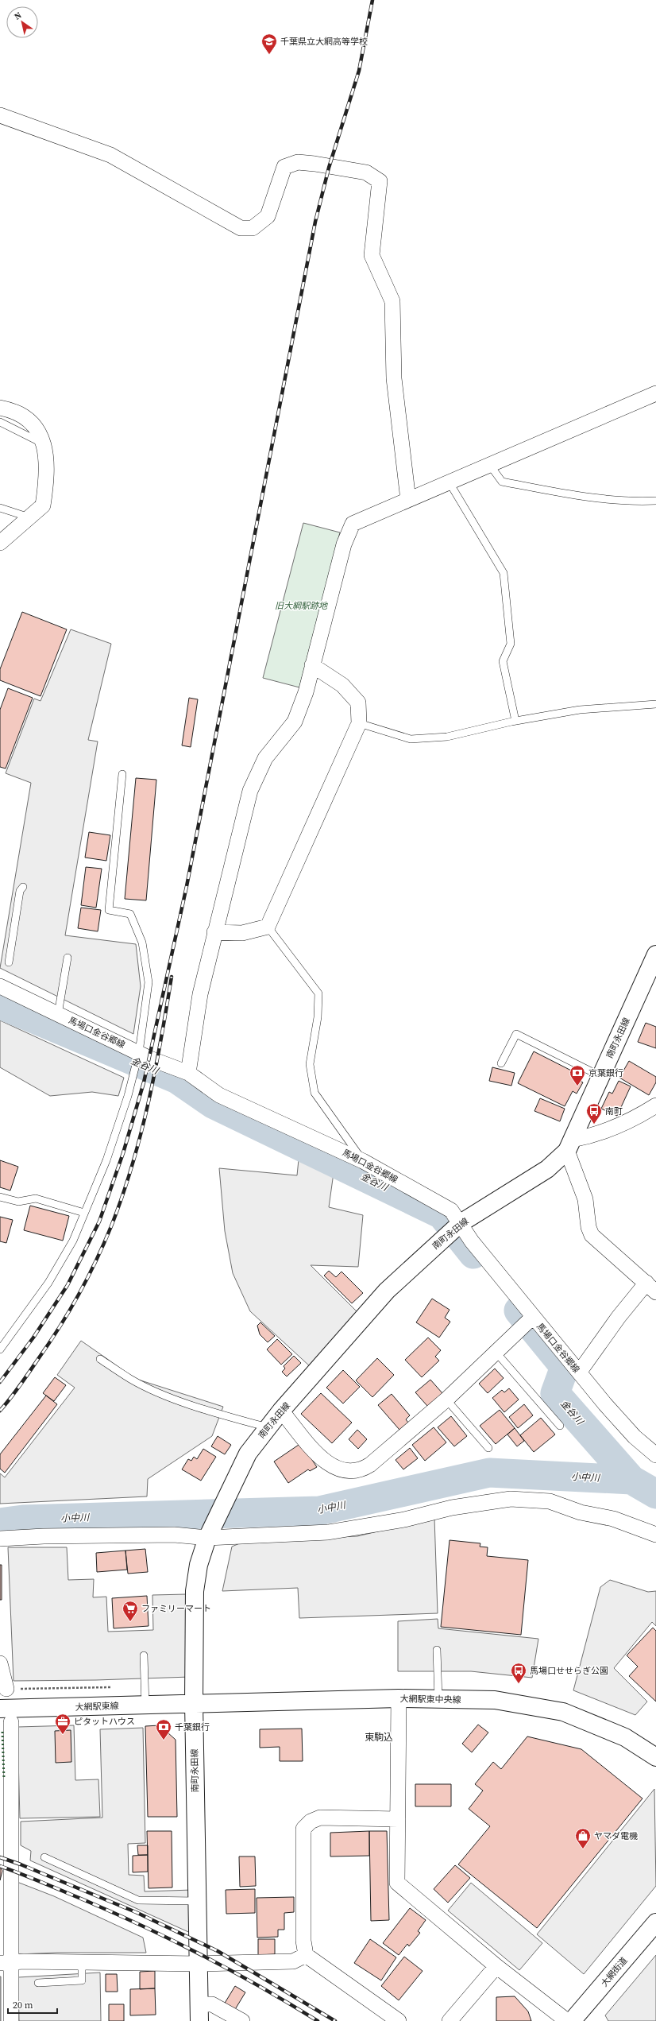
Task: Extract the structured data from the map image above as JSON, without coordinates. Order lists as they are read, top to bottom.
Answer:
{
  "streets": {
    "street": [
      "馬場口金谷郷線",
      "南町永田線",
      "大網駅東中央線",
      "大網駅東線",
      "大網街道"
    ]
  },
  "crossings": [
    ["馬場口金谷郷線", "南町永田線"],
    ["南町永田線", "大網駅東中央線"],
    ["南町永田線", "大網駅東線"],
    ["大網駅東中央線", "大網駅東線"]
  ],
  "districts": ["東駒込"],
  "water": ["金谷川", "小中川"],
  "parks": ["旧大網駅跡地"],
  "places": {
    "school or university": ["千葉県立大網高等学校"],
    "bank": ["京葉銀行", "千葉銀行"],
    "bus stop": ["南町", "馬場口せせらぎ公園"],
    "supermarket": ["ファミリーマート"],
    "office": ["ピタットハウス"],
    "shop": ["ヤマダ電機"]
  },
  "scale_bar": "20 m",
  "north": "top left"
}
